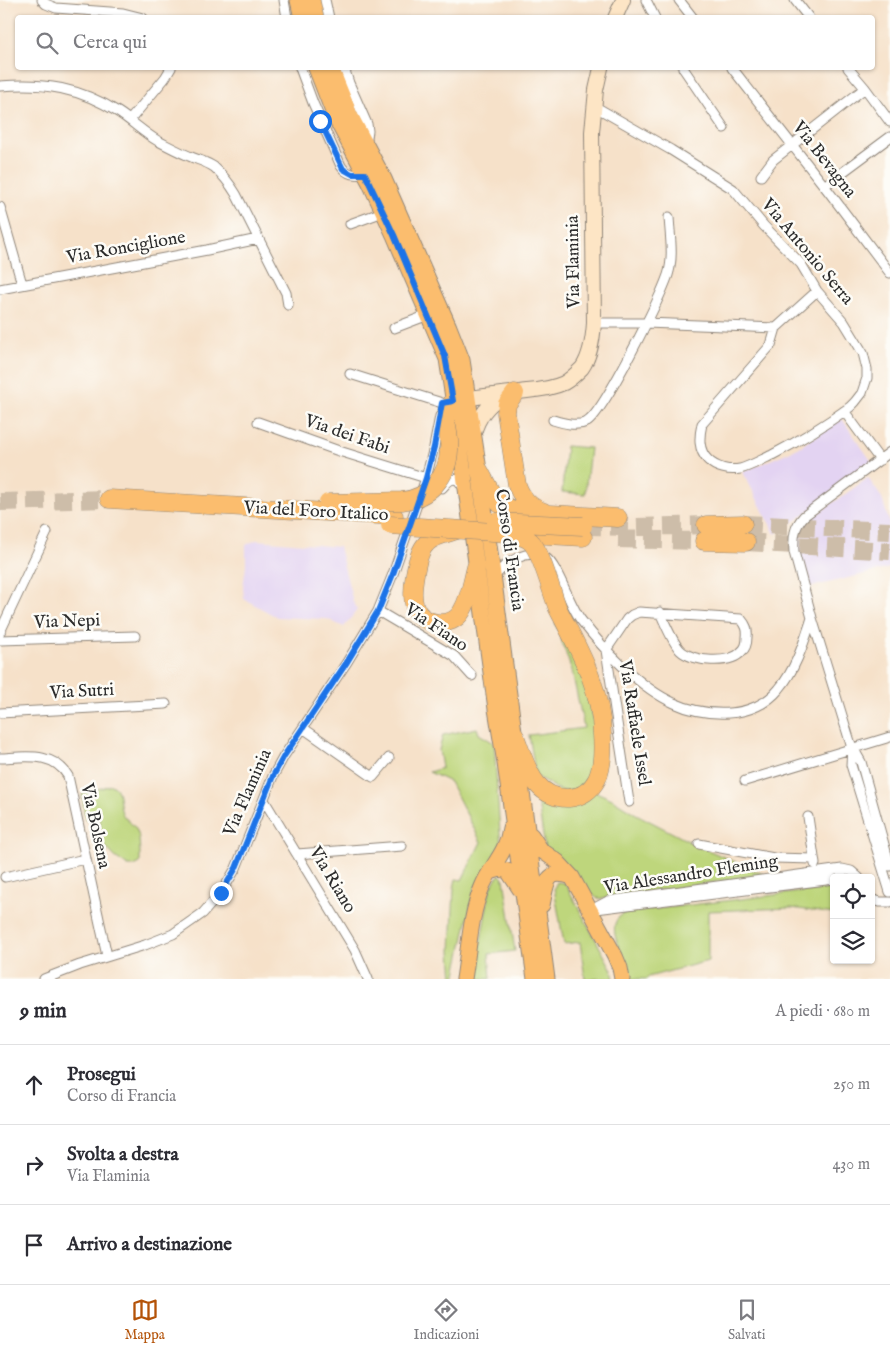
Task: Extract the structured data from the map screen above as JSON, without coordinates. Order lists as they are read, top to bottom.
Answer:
{
  "streets": {
    "highway": ["Via del Foro Italico"],
    "main road": ["Corso di Francia"],
    "street": [
      "Via Bevagna",
      "Via Ronciglione",
      "Via Antonio Serra",
      "Via Flaminia",
      "Via dei Fabi",
      "Via Nepi",
      "Via Fiano",
      "Via Sutri",
      "Via Raffaele Issel",
      "Via Bolsena",
      "Via Alessandro Fleming",
      "Via Riano"
    ]
  },
  "crossings": [
    ["Via Antonio Serra", "Via Flaminia"],
    ["Via Flaminia", "Via dei Fabi"],
    ["Via Flaminia", "Corso di Francia"],
    ["Via Flaminia", "Via Fiano"],
    ["Via Flaminia", "Via Bolsena"],
    ["Via Flaminia", "Via Riano"]
  ],
  "page": {
    "search": "Cerca qui",
    "heading": ["9 min", "A piedi · 680 m"],
    "list": [
      ["Prosegui", "Corso di Francia", "250 m"],
      ["Svolta a destra", "Via Flaminia", "430 m"],
      "Arrivo a destinazione"
    ],
    "nav": ["Mappa", "Indicazioni", "Salvati"]
  }
}
